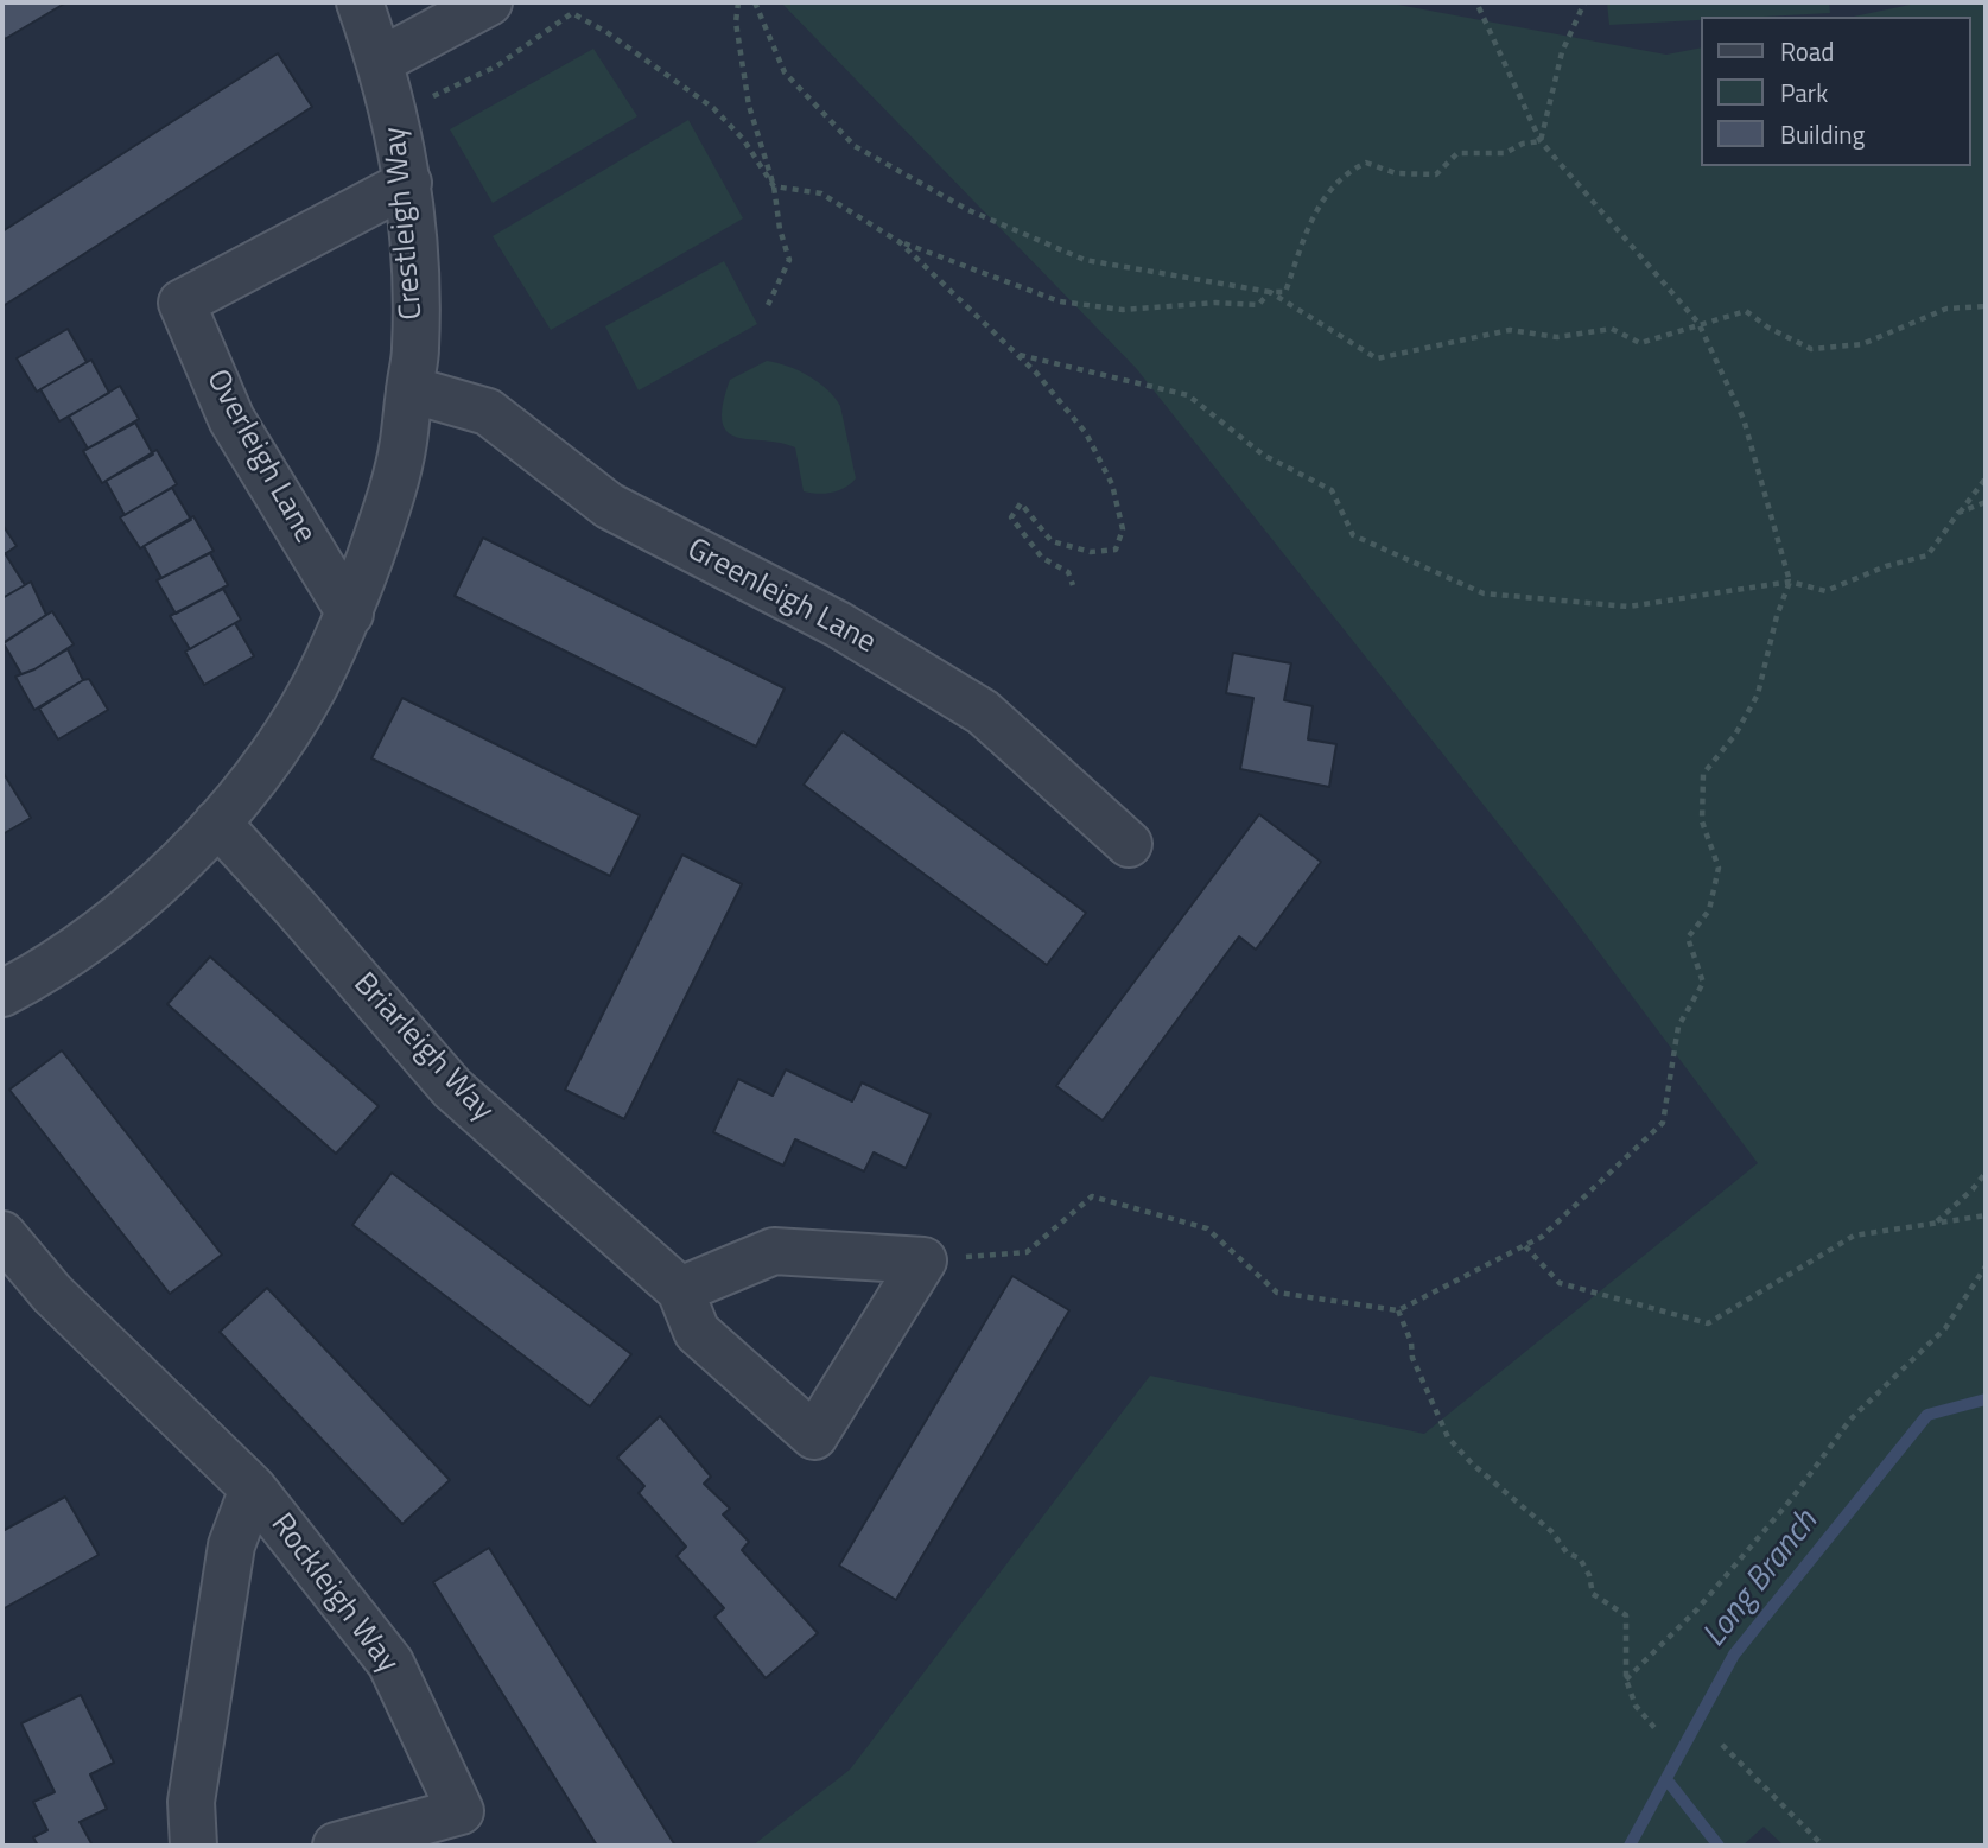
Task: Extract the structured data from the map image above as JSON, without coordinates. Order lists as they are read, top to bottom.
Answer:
{
  "streets": {
    "street": [
      "Crestleigh Way",
      "Overleigh Lane",
      "Greenleigh Lane",
      "Briarleigh Way",
      "Rockleigh Way"
    ]
  },
  "crossings": [
    ["Crestleigh Way", "Overleigh Lane"],
    ["Crestleigh Way", "Greenleigh Lane"],
    ["Crestleigh Way", "Briarleigh Way"]
  ],
  "water": ["Long Branch"],
  "legend": ["Road", "Park", "Building"]
}
